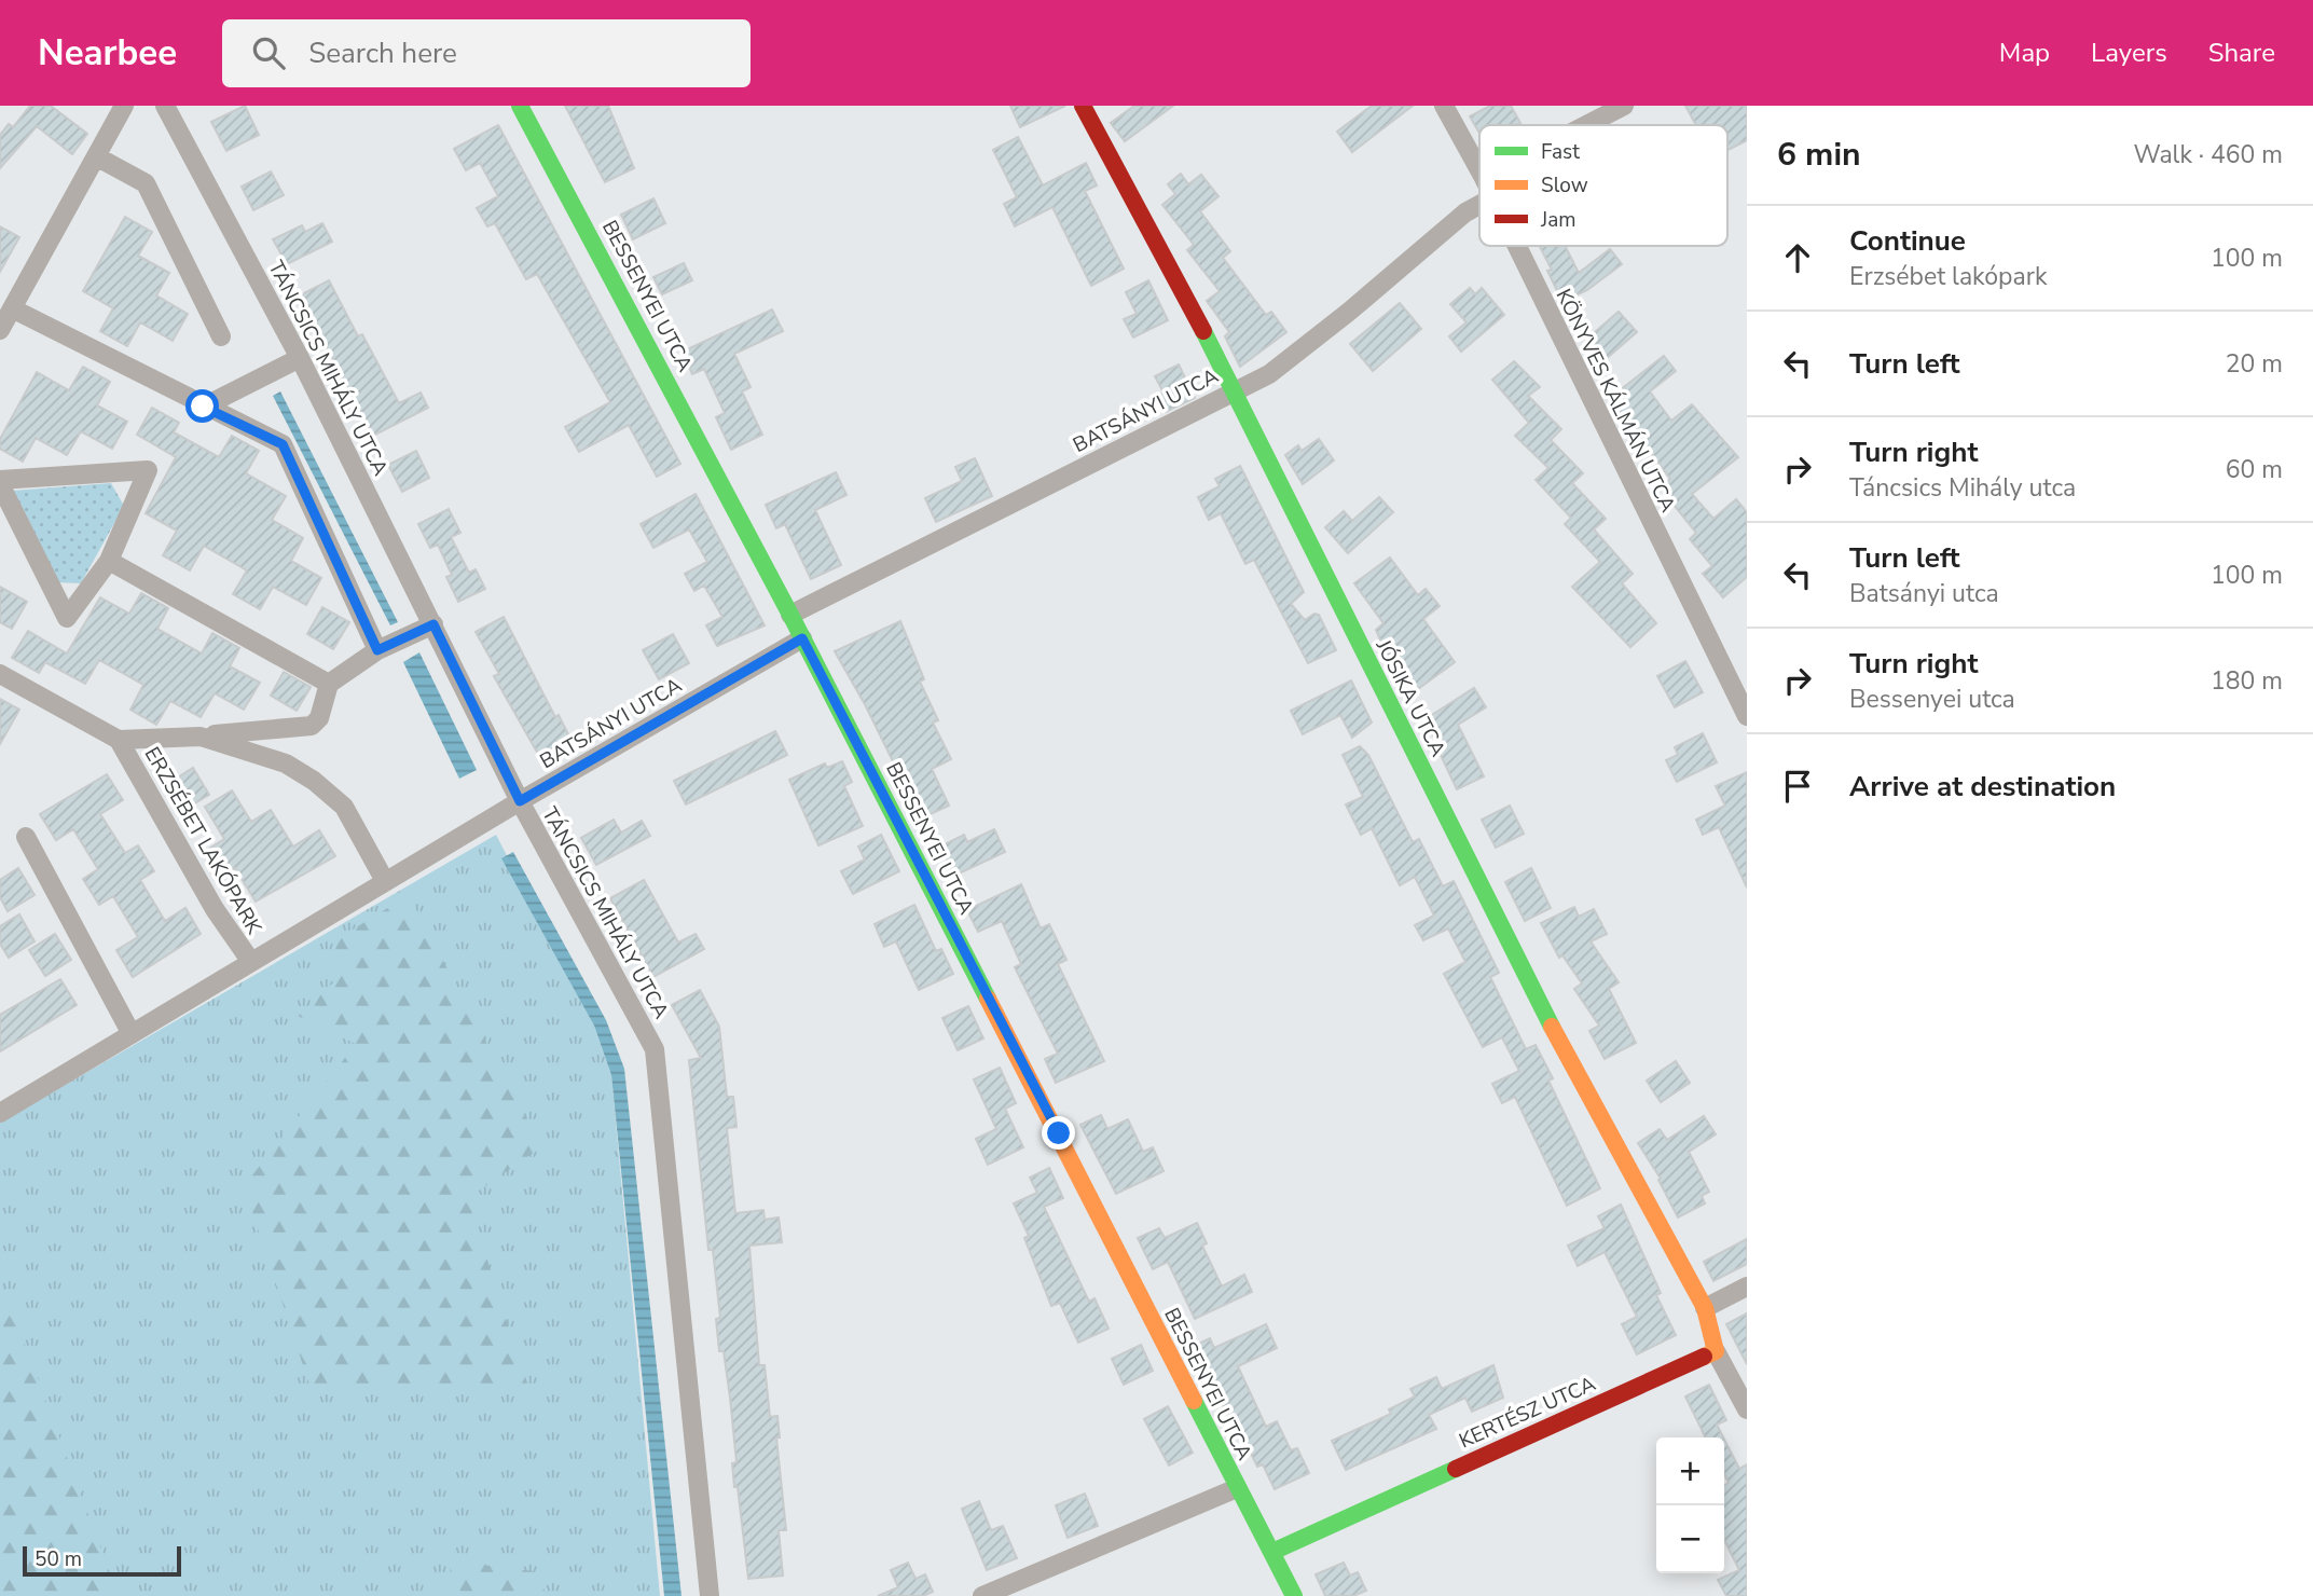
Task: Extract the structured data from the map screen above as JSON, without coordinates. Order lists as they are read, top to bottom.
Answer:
{
  "streets": {
    "street": [
      "BESSENYEI UTCA",
      "TÁNCSICS MIHÁLY UTCA",
      "KÖNYVES KÁLMÁN UTCA",
      "BATSÁNYI UTCA",
      "JÓSIKA UTCA",
      "ERZSÉBET LAKÓPARK",
      "KERTÉSZ UTCA"
    ]
  },
  "crossings": [
    ["BESSENYEI UTCA", "BATSÁNYI UTCA"],
    ["BESSENYEI UTCA", "KERTÉSZ UTCA"],
    ["TÁNCSICS MIHÁLY UTCA", "BATSÁNYI UTCA"],
    ["TÁNCSICS MIHÁLY UTCA", "ERZSÉBET LAKÓPARK"],
    ["BATSÁNYI UTCA", "JÓSIKA UTCA"],
    ["BATSÁNYI UTCA", "ERZSÉBET LAKÓPARK"]
  ],
  "legend": ["Fast", "Slow", "Jam"],
  "scale_bar": "50 m",
  "page": {
    "header": "Nearbee",
    "search": "Search here",
    "nav": ["Map", "Layers", "Share"],
    "heading": ["6 min", "Walk · 460 m"],
    "list": [
      ["Continue", "Erzsébet lakópark", "100 m"],
      ["Turn left", "20 m"],
      ["Turn right", "Táncsics Mihály utca", "60 m"],
      ["Turn left", "Batsányi utca", "100 m"],
      ["Turn right", "Bessenyei utca", "180 m"],
      "Arrive at destination"
    ],
    "map_buttons": ["+", "−"],
    "scale": "50 m"
  }
}
